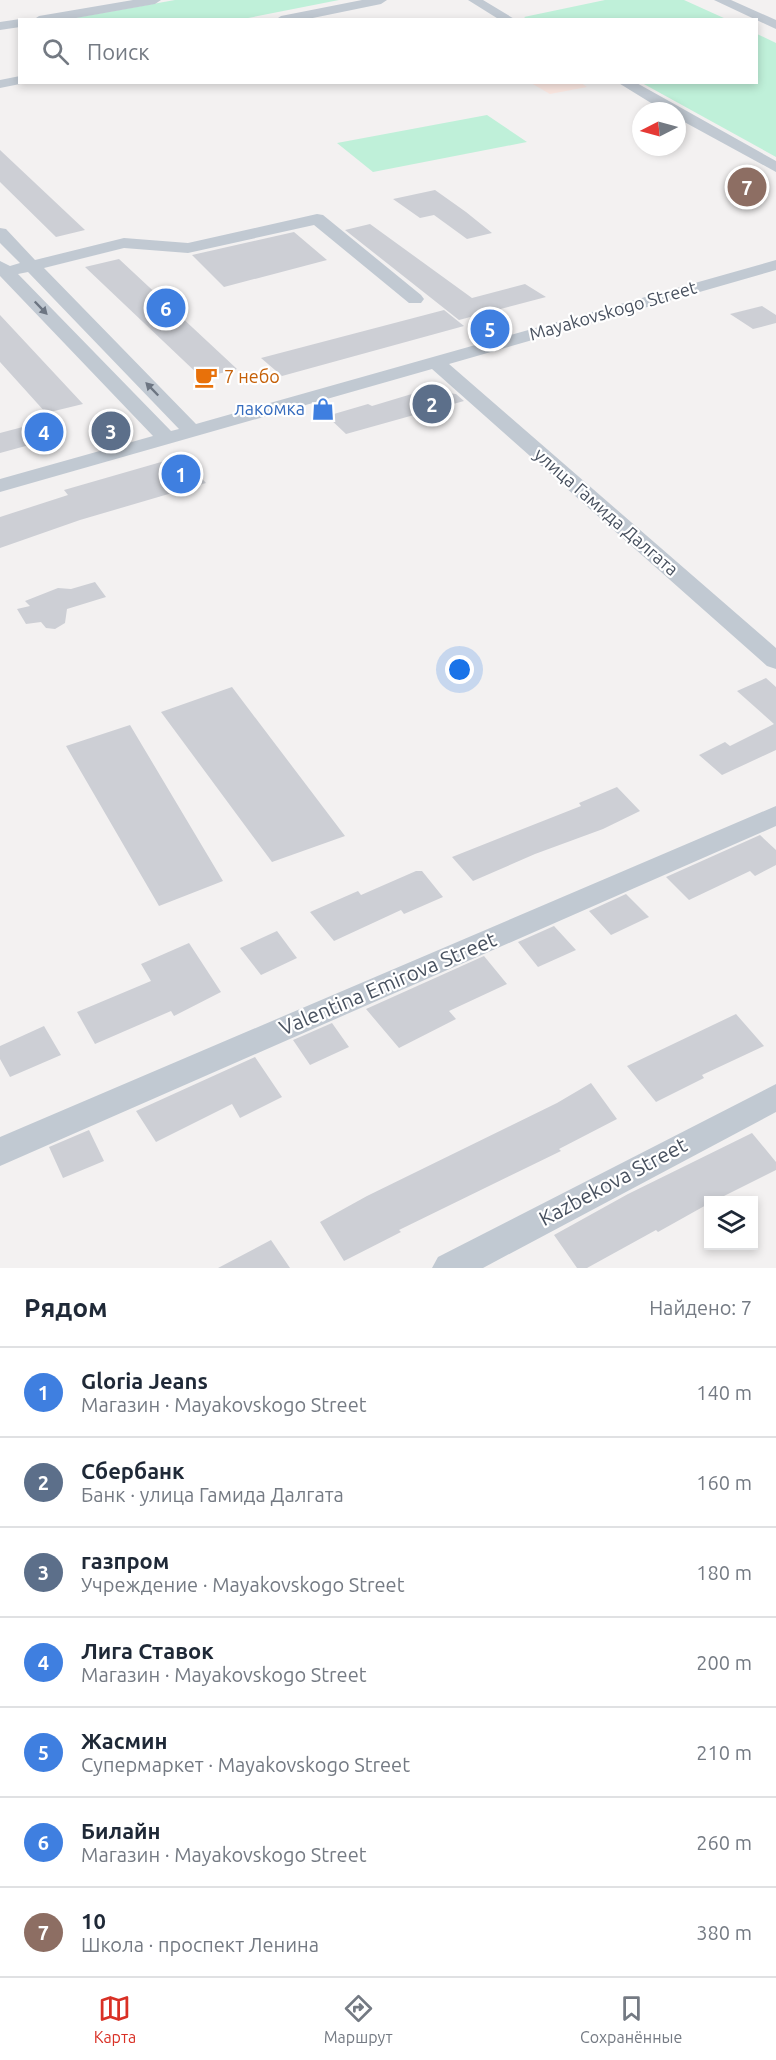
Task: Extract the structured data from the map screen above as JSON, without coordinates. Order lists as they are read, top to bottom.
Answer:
{
  "streets": {
    "street": [
      "Mayakovskogo Street",
      "улица Гамида Далгата",
      "Valentina Emirova Street",
      "Kazbekova Street"
    ]
  },
  "crossings": [
    ["Mayakovskogo Street", "улица Гамида Далгата"]
  ],
  "places": {
    "cafe": ["7 небо"],
    "shop": ["лакомка"]
  },
  "north": "left",
  "page": {
    "search": "Поиск",
    "pins": [
      "7",
      "6",
      "5",
      "2",
      "3",
      "4",
      "1"
    ],
    "heading": ["Рядом", "Найдено: 7"],
    "list": [
      {
        "mark": "1",
        "name": "Gloria Jeans",
        "note": "Магазин · Mayakovskogo Street",
        "value": "140 m"
      },
      {
        "mark": "2",
        "name": "Сбербанк",
        "note": "Банк · улица Гамида Далгата",
        "value": "160 m"
      },
      {
        "mark": "3",
        "name": "газпром",
        "note": "Учреждение · Mayakovskogo Street",
        "value": "180 m"
      },
      {
        "mark": "4",
        "name": "Лига Ставок",
        "note": "Магазин · Mayakovskogo Street",
        "value": "200 m"
      },
      {
        "mark": "5",
        "name": "Жасмин",
        "note": "Супермаркет · Mayakovskogo Street",
        "value": "210 m"
      },
      {
        "mark": "6",
        "name": "Билайн",
        "note": "Магазин · Mayakovskogo Street",
        "value": "260 m"
      },
      {
        "mark": "7",
        "name": "10",
        "note": "Школа · проспект Ленина",
        "value": "380 m"
      }
    ],
    "nav": ["Карта", "Маршрут", "Сохранённые"]
  }
}
